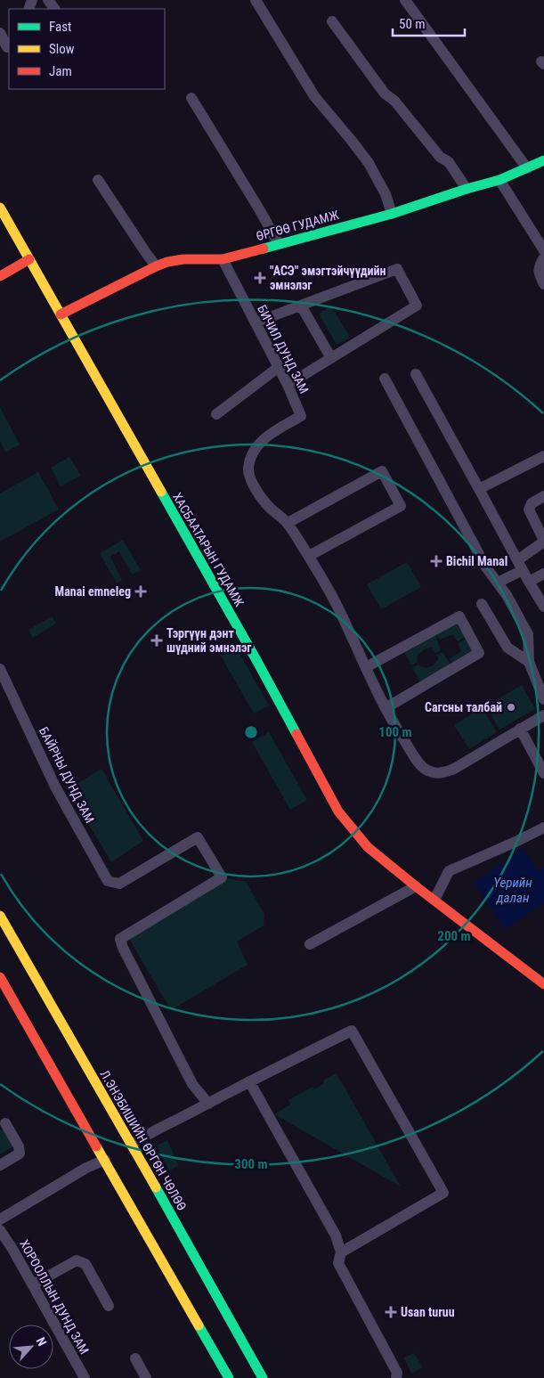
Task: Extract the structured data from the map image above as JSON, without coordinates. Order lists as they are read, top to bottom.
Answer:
{
  "streets": {
    "street": [
      "ӨРГӨӨ ГУДАМЖ",
      "БИЧИЛ ДУНД ЗАМ",
      "ХАСБААТАРЫН ГУДАМЖ",
      "БАЙРНЫ ДУНД ЗАМ",
      "Л.ЭНЭБИШИЙН ӨРГӨН ЧӨЛӨӨ",
      "ХОРООЛЛЫН ДУНД ЗАМ"
    ]
  },
  "crossings": [
    ["ӨРГӨӨ ГУДАМЖ", "БИЧИЛ ДУНД ЗАМ"],
    ["ӨРГӨӨ ГУДАМЖ", "ХАСБААТАРЫН ГУДАМЖ"]
  ],
  "water": ["Үерийн далан"],
  "places": {
    "health": [
      "\"АСЭ\" эмэгтэйчүүдийн эмнэлэг",
      "Bichil Manal",
      "Manai emneleg",
      "Тэргүүн дэнт шүдний эмнэлэг",
      "Usan turuu"
    ],
    "other": ["Сагсны талбай"]
  },
  "legend": ["Fast", "Slow", "Jam"],
  "scale_bar": "50 m",
  "north": "top right",
  "rings": ["100 m", "200 m", "300 m"]
}
